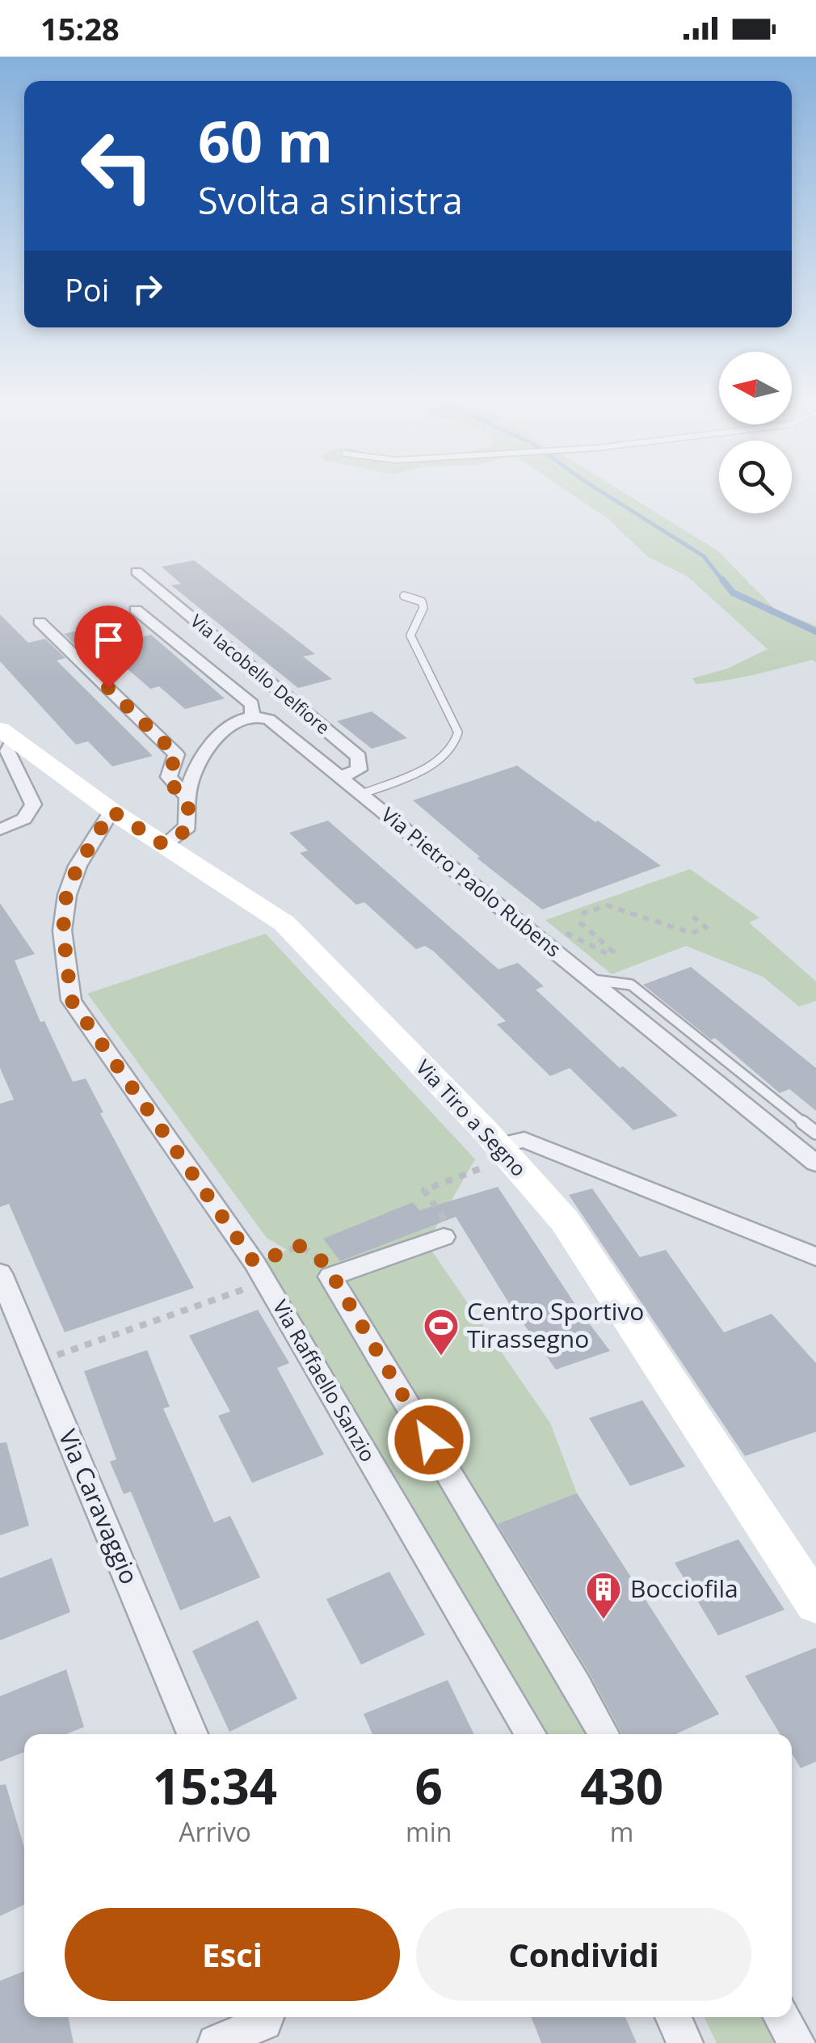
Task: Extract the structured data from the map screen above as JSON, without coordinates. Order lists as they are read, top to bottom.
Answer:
{
  "streets": {
    "main road": ["Via Tiro a Segno"],
    "street": [
      "Via Iacobello Delfiore",
      "Via Pietro Paolo Rubens",
      "Via Raffaello Sanzio",
      "Via Caravaggio"
    ]
  },
  "crossings": [
    ["Via Iacobello Delfiore", "Via Pietro Paolo Rubens"],
    ["Via Tiro a Segno", "Via Raffaello Sanzio"]
  ],
  "places": {
    "sports": ["Centro Sportivo Tirassegno"],
    "building": ["Bocciofila"]
  },
  "north": "left",
  "page": {
    "status": "15:28",
    "turn": ["60 m", "Svolta a sinistra"],
    "then": "Poi",
    "eta": [
      "15:34",
      "Arrivo",
      "6",
      "min",
      "430",
      "m"
    ],
    "buttons": ["Esci", "Condividi"]
  }
}
